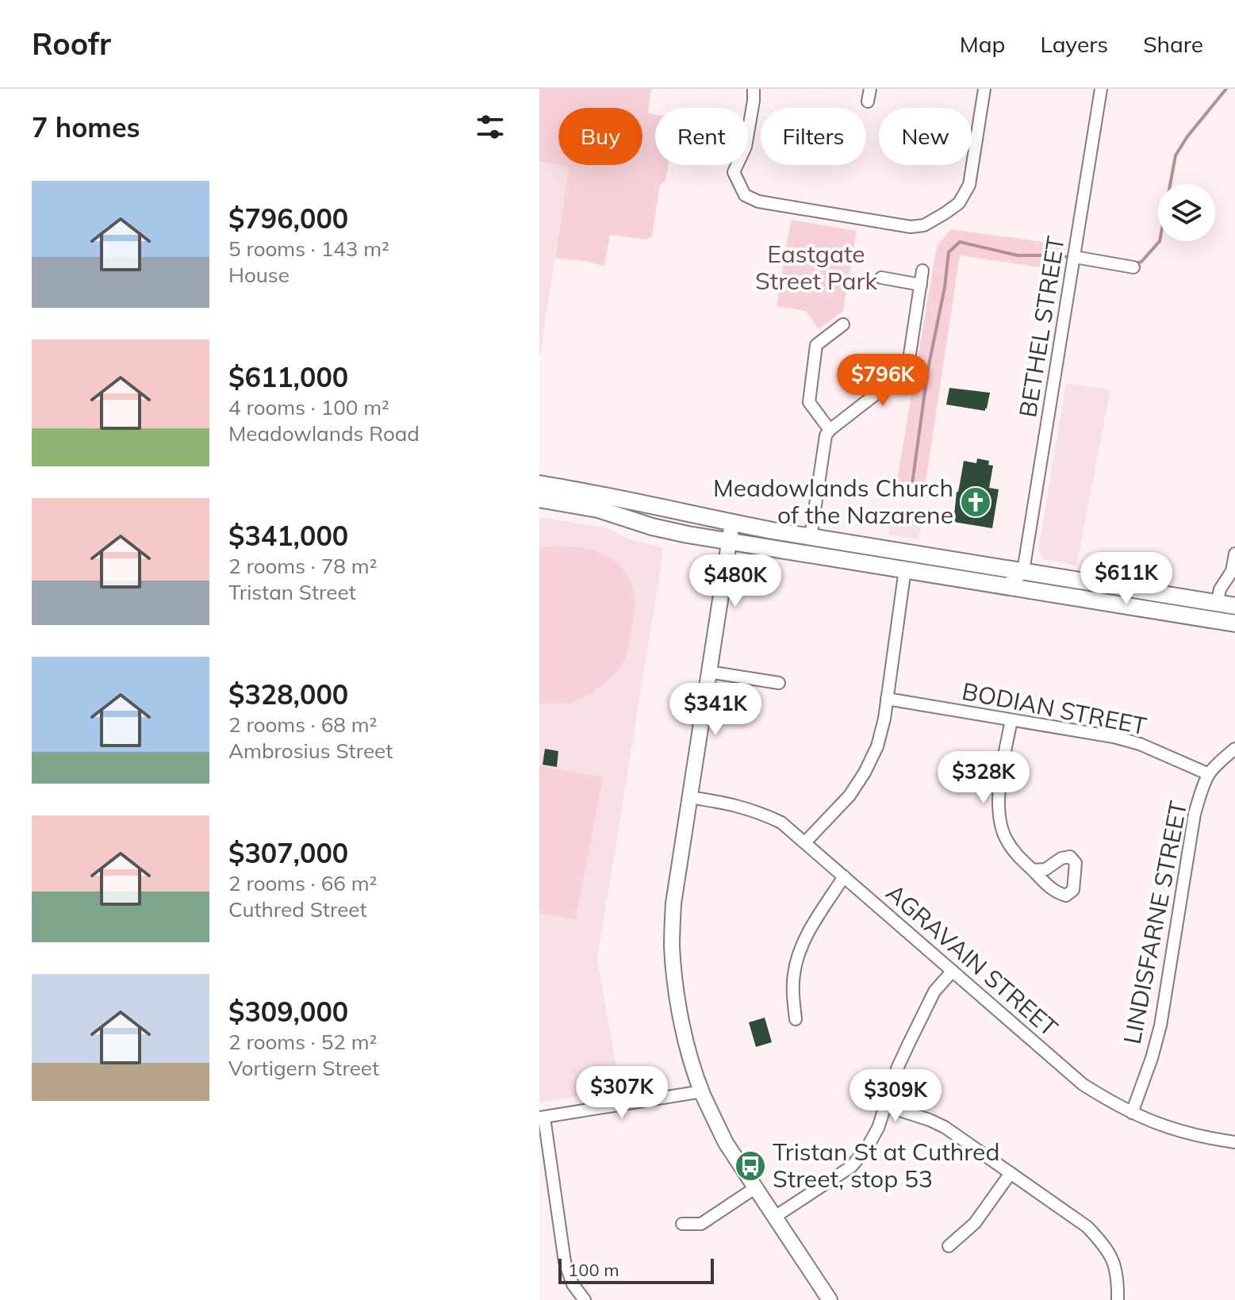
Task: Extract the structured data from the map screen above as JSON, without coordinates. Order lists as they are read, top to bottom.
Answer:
{
  "streets": {
    "street": [
      "BETHEL STREET",
      "BODIAN STREET",
      "LINDISFARNE STREET",
      "AGRAVAIN STREET"
    ]
  },
  "crossings": [
    ["BODIAN STREET", "LINDISFARNE STREET"],
    ["LINDISFARNE STREET", "AGRAVAIN STREET"]
  ],
  "parks": ["Eastgate Street Park"],
  "places": {
    "church": ["Meadowlands Church of the Nazarene"],
    "bus stop": ["Tristan St at Cuthred Street, stop 53"]
  },
  "scale_bar": "100 m",
  "page": {
    "header": "Roofr",
    "nav": ["Map", "Layers", "Share"],
    "heading": "7 homes",
    "chip": [
      "Buy",
      "Rent",
      "Filters",
      "New"
    ],
    "list": [
      {
        "name": "$796,000",
        "note": "5 rooms · 143 m² · House"
      },
      {
        "name": "$611,000",
        "note": "4 rooms · 100 m² · Meadowlands Road"
      },
      {
        "name": "$341,000",
        "note": "2 rooms · 78 m² · Tristan Street"
      },
      {
        "name": "$328,000",
        "note": "2 rooms · 68 m² · Ambrosius Street"
      },
      {
        "name": "$307,000",
        "note": "2 rooms · 66 m² · Cuthred Street"
      },
      {
        "name": "$309,000",
        "note": "2 rooms · 52 m² · Vortigern Street"
      }
    ],
    "price": [
      "$796K",
      "$611K",
      "$480K",
      "$341K",
      "$328K",
      "$307K",
      "$309K"
    ],
    "scale": "100 m"
  }
}
